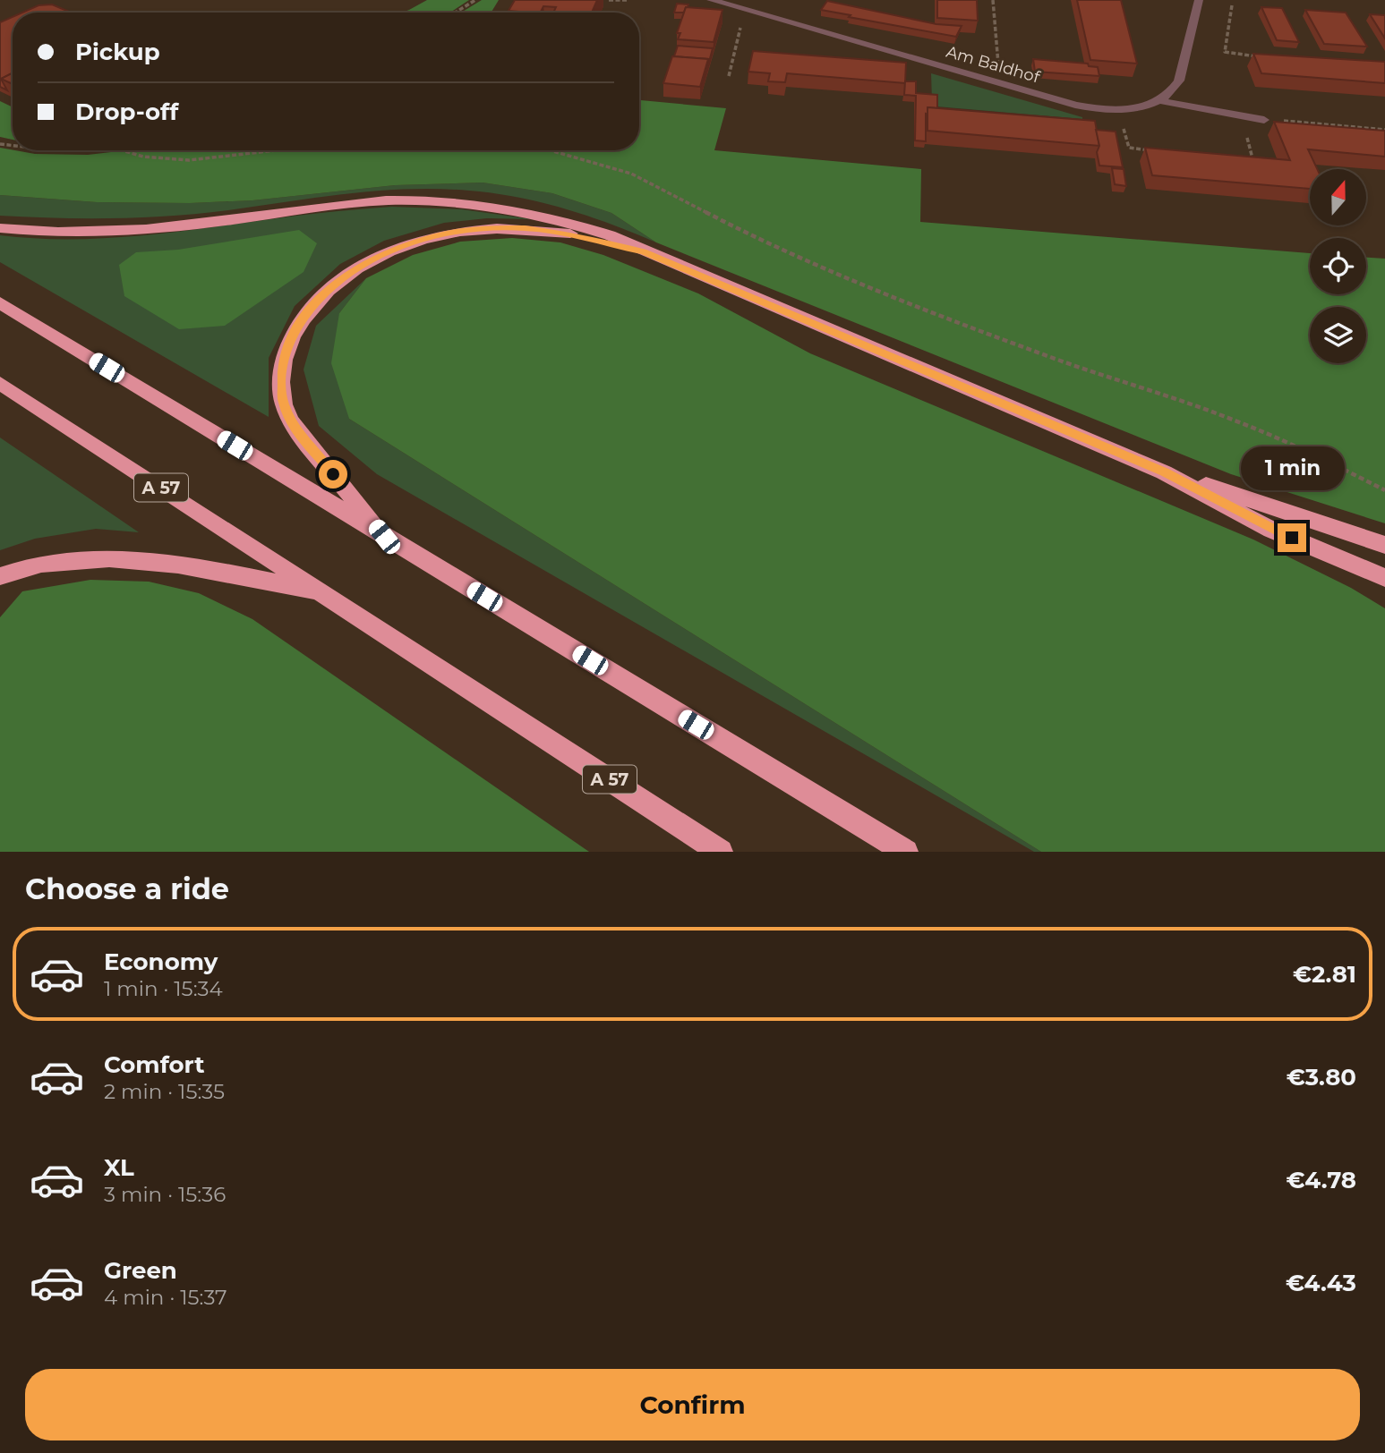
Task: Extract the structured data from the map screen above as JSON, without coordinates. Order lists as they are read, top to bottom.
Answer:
{
  "streets": {
    "highway": ["A 57"],
    "street": ["Am Baldhof"]
  },
  "north": "top",
  "page": {
    "banner": ["Pickup", "Drop-off"],
    "bubble": "1 min",
    "heading": "Choose a ride",
    "list": [
      {
        "name": "Economy",
        "note": "1 min · 15:34",
        "value": "€2.81"
      },
      {
        "name": "Comfort",
        "note": "2 min · 15:35",
        "value": "€3.80"
      },
      {
        "name": "XL",
        "note": "3 min · 15:36",
        "value": "€4.78"
      },
      {
        "name": "Green",
        "note": "4 min · 15:37",
        "value": "€4.43"
      }
    ],
    "buttons": "Confirm"
  }
}
